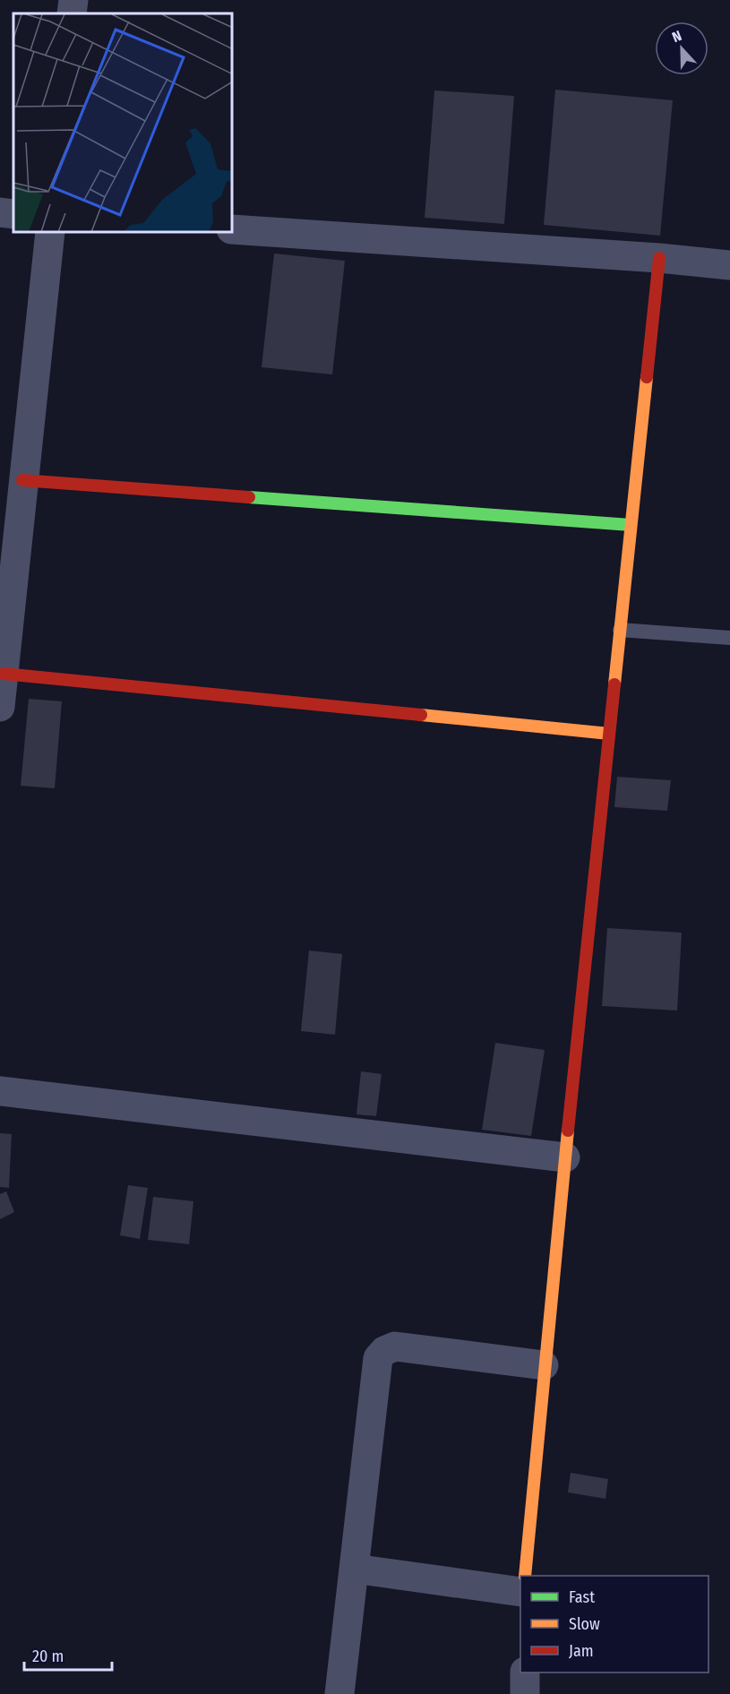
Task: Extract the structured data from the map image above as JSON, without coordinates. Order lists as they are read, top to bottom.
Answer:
{
  "legend": ["Fast", "Slow", "Jam"],
  "scale_bar": "20 m",
  "north": "top"
}
